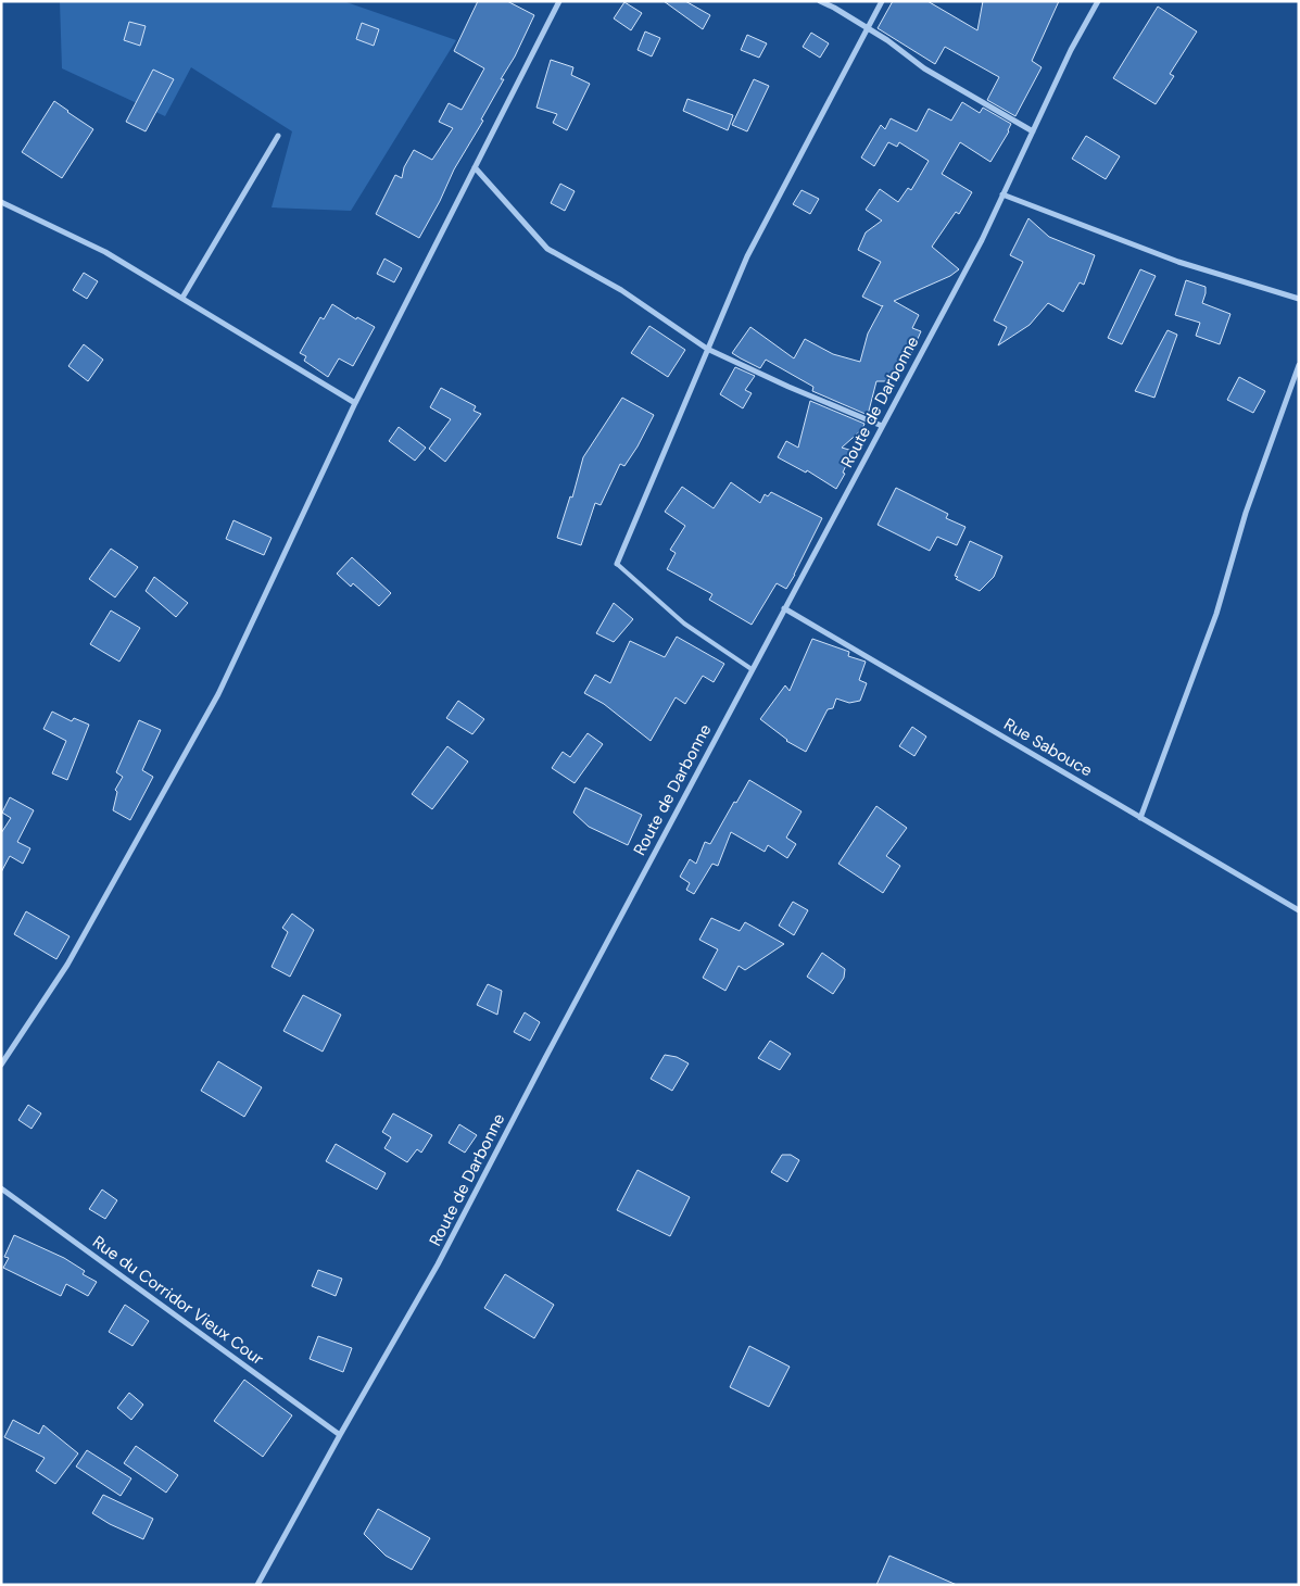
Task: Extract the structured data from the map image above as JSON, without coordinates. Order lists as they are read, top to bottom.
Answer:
{
  "streets": {
    "street": ["Route de Darbonne", "Rue Sabouce", "Rue du Corridor Vieux Cour"]
  },
  "crossings": [
    ["Route de Darbonne", "Rue Sabouce"],
    ["Route de Darbonne", "Rue du Corridor Vieux Cour"]
  ]
}
